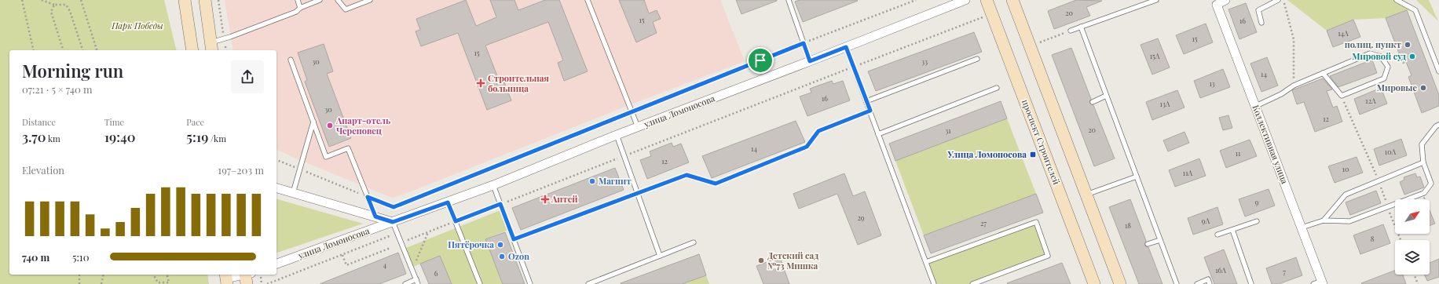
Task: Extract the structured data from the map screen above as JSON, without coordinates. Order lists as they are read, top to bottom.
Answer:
{
  "streets": {
    "main road": ["проспект Строителей"],
    "street": ["улица Ломоносова", "Коллективная улица"]
  },
  "parks": ["Парк Победы"],
  "places": {
    "other": [
      "полиц. пункт",
      "Мировой суд",
      "Мировые",
      "Апарт-отель Череповец",
      "Магнит",
      "Пятёрочка",
      "Ozon",
      "Детский сад №73 Мишка"
    ],
    "health": ["Строительная больница", "Антей"],
    "transit": ["Улица Ломоносова"]
  },
  "house_numbers": [
    "20",
    "15",
    "16",
    "14А",
    "15",
    "15",
    "15А",
    "30",
    "33",
    "14",
    "13",
    "16",
    "12А",
    "13А",
    "30",
    "12",
    "20",
    "31",
    "14",
    "10А",
    "11",
    "12",
    "10",
    "11А",
    "9",
    "29",
    "9А",
    "27",
    "18",
    "8",
    "4",
    "16А",
    "7",
    "6"
  ],
  "north": "top right",
  "page": {
    "heading": ["Morning run", "07:21 · 5 × 740 m"],
    "stats": [
      ["Distance", "3.70 km"],
      ["Time", "19:40"],
      ["Pace", "5:19 /km"]
    ],
    "chart": ["Elevation", "197–203 m"],
    "list": [
      {
        "name": "740 m",
        "note": "5:10"
      }
    ]
  }
}
